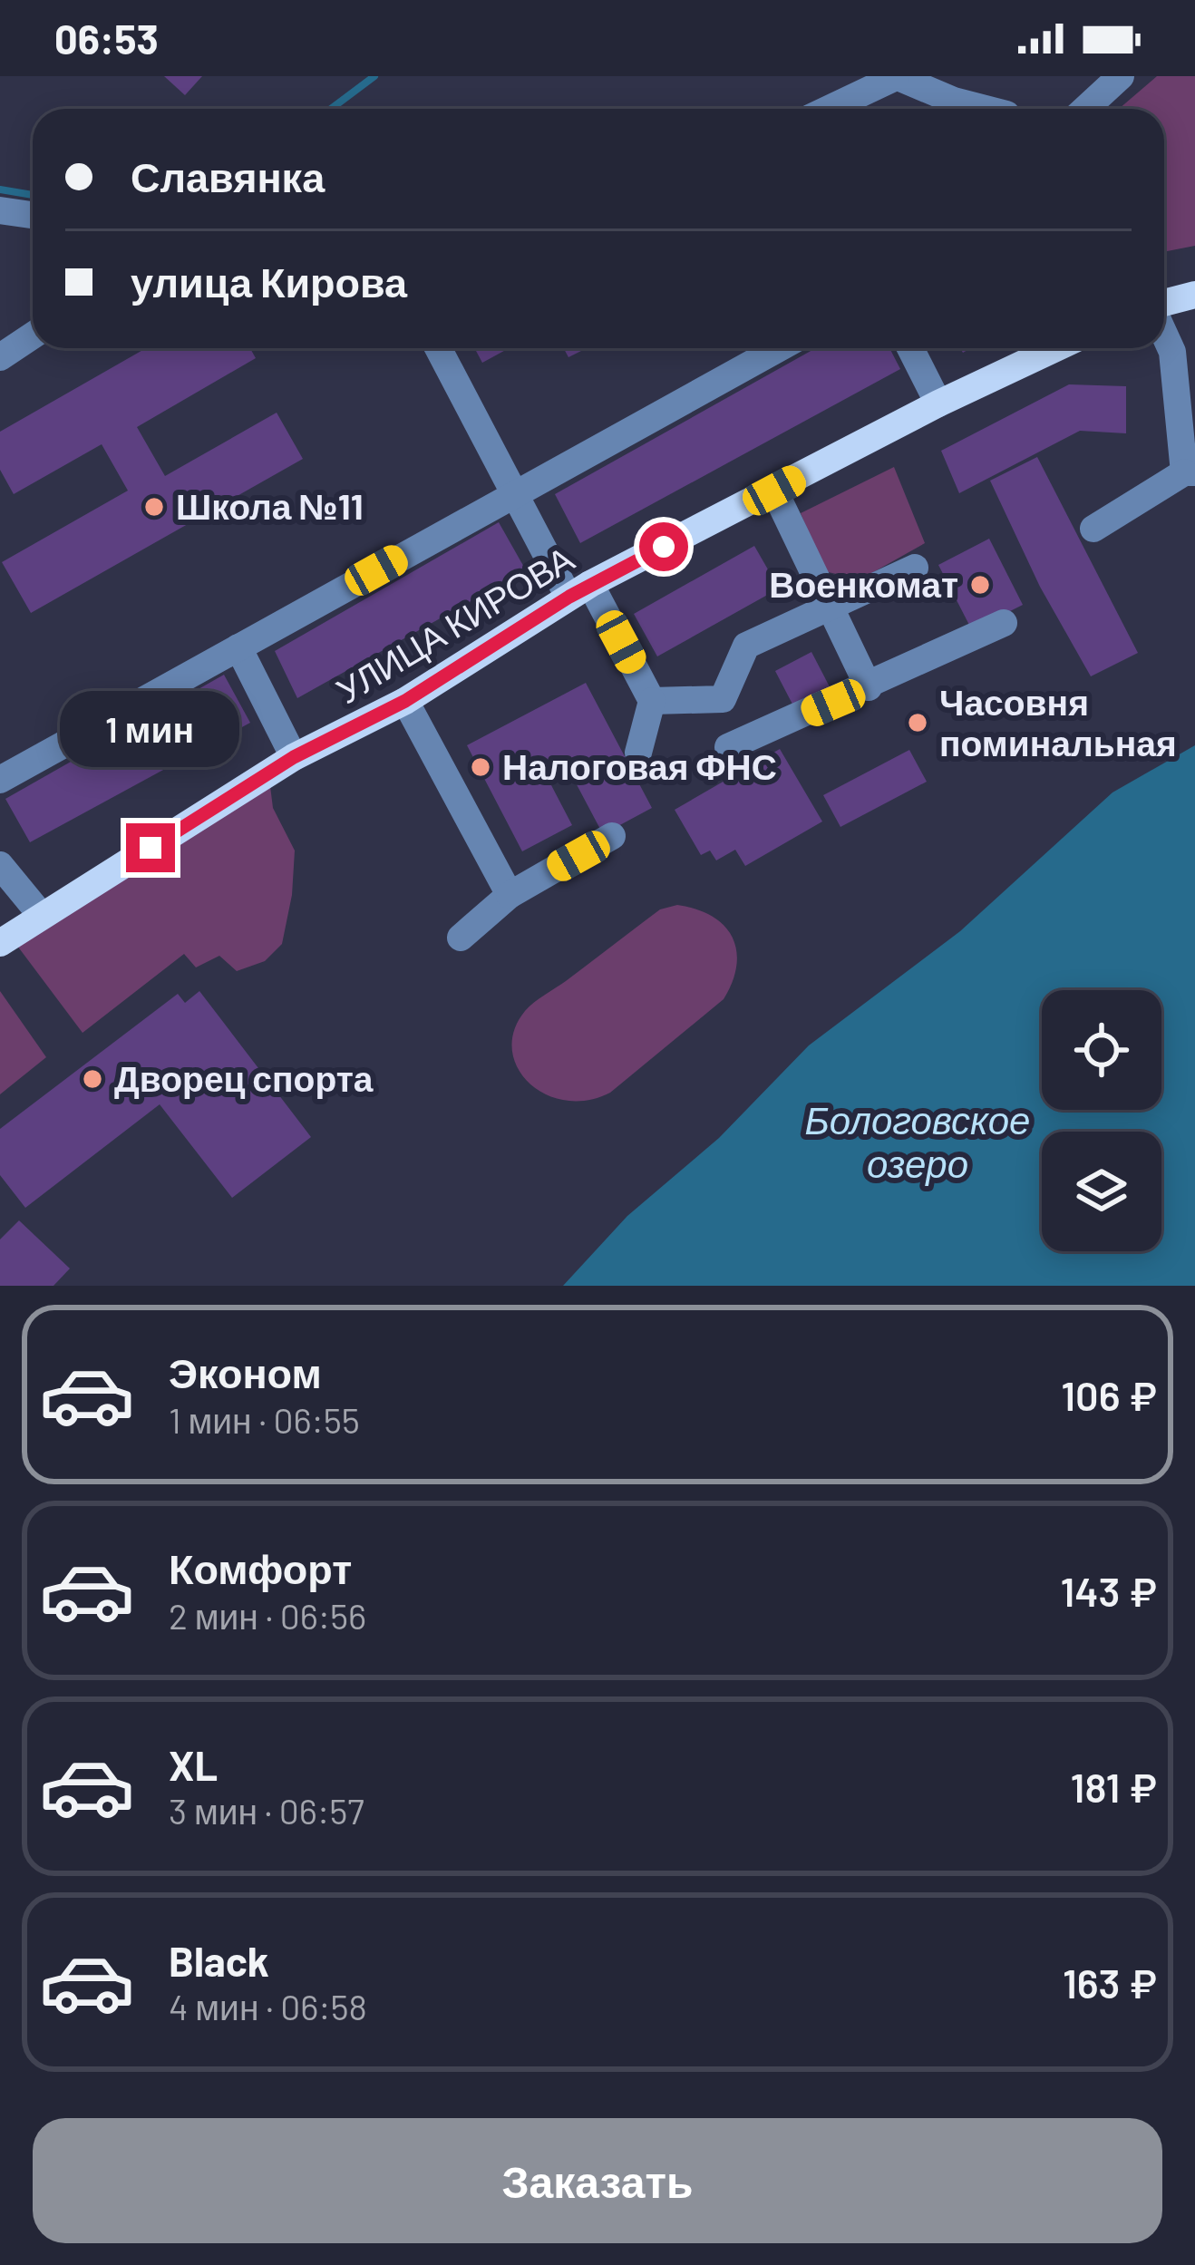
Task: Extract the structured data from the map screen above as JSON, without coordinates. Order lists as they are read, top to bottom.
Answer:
{
  "streets": {
    "main road": ["УЛИЦА КИРОВА"]
  },
  "water": ["Бологовское озеро"],
  "places": [
    "Школа №11",
    "Военкомат",
    "Часовня поминальная",
    "Налоговая ФНС",
    "Дворец спорта"
  ],
  "page": {
    "status": "06:53",
    "banner": ["Славянка", "улица Кирова"],
    "bubble": "1 мин",
    "list": [
      {
        "name": "Эконом",
        "note": "1 мин · 06:55",
        "value": "106 ₽"
      },
      {
        "name": "Комфорт",
        "note": "2 мин · 06:56",
        "value": "143 ₽"
      },
      {
        "name": "XL",
        "note": "3 мин · 06:57",
        "value": "181 ₽"
      },
      {
        "name": "Black",
        "note": "4 мин · 06:58",
        "value": "163 ₽"
      }
    ],
    "buttons": "Заказать"
  }
}
